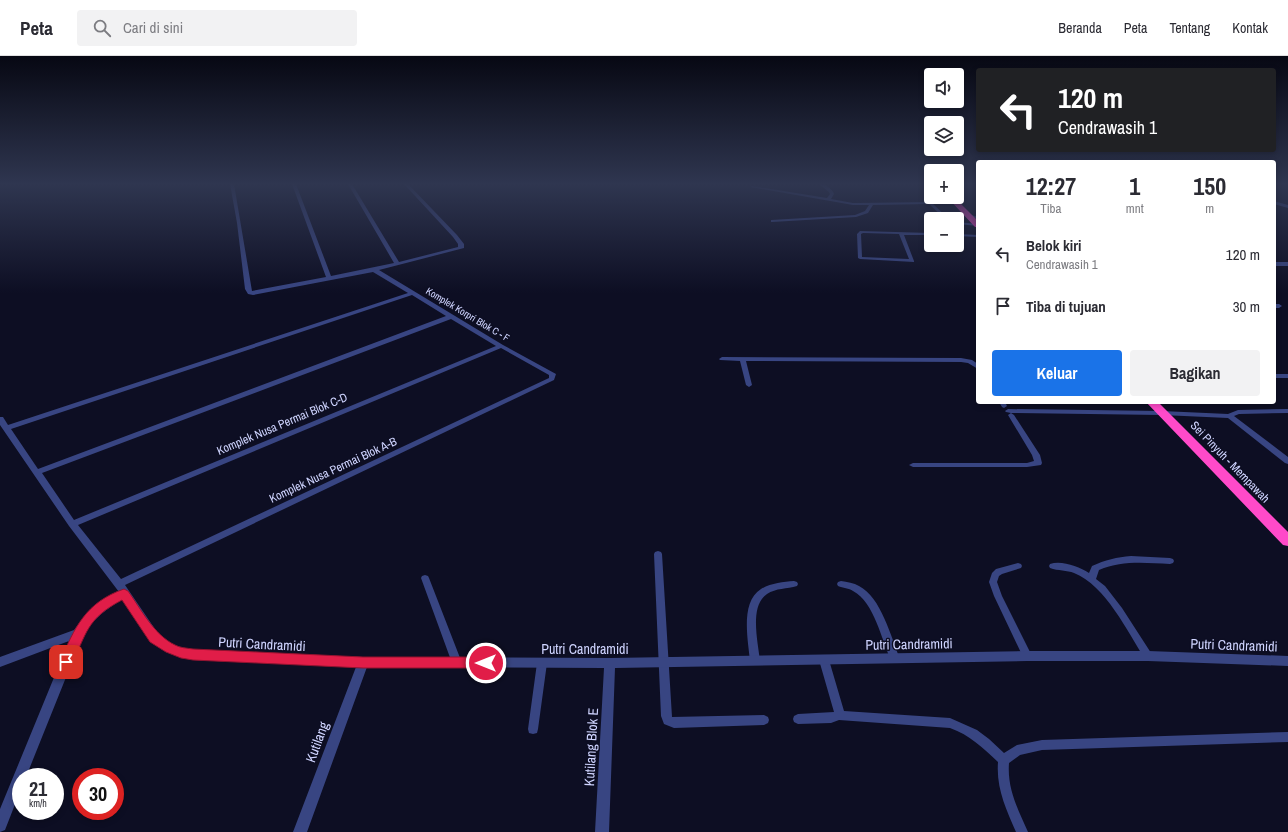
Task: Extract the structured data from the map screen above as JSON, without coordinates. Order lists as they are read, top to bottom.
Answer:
{
  "streets": {
    "highway": ["Sei Pinyuh - Mempawah"],
    "street": [
      "Komplek Korpri Blok C - F",
      "Komplek Nusa Permai Blok C-D",
      "Komplek Nusa Permai Blok A-B",
      "Putri Candramidi",
      "Kutilang",
      "Kutilang Blok E"
    ]
  },
  "crossings": [
    ["Komplek Korpri Blok C - F", "Komplek Nusa Permai Blok C-D"],
    ["Komplek Korpri Blok C - F", "Komplek Nusa Permai Blok A-B"],
    ["Komplek Nusa Permai Blok C-D", "Putri Candramidi"],
    ["Komplek Nusa Permai Blok A-B", "Putri Candramidi"],
    ["Putri Candramidi", "Kutilang"],
    ["Putri Candramidi", "Kutilang Blok E"]
  ],
  "page": {
    "header": "Peta",
    "search": "Cari di sini",
    "nav": [
      "Beranda",
      "Peta",
      "Tentang",
      "Kontak"
    ],
    "map_buttons": ["+", "−"],
    "turn": ["120 m", "Cendrawasih 1"],
    "eta": [
      "12:27",
      "Tiba",
      "1",
      "mnt",
      "150",
      "m"
    ],
    "list": [
      {
        "name": "Belok kiri",
        "note": "Cendrawasih 1",
        "value": "120 m"
      },
      {
        "name": "Tiba di tujuan",
        "value": "30 m"
      }
    ],
    "buttons": ["Keluar", "Bagikan"],
    "speed": "21 km/h",
    "limit": "30"
  }
}
